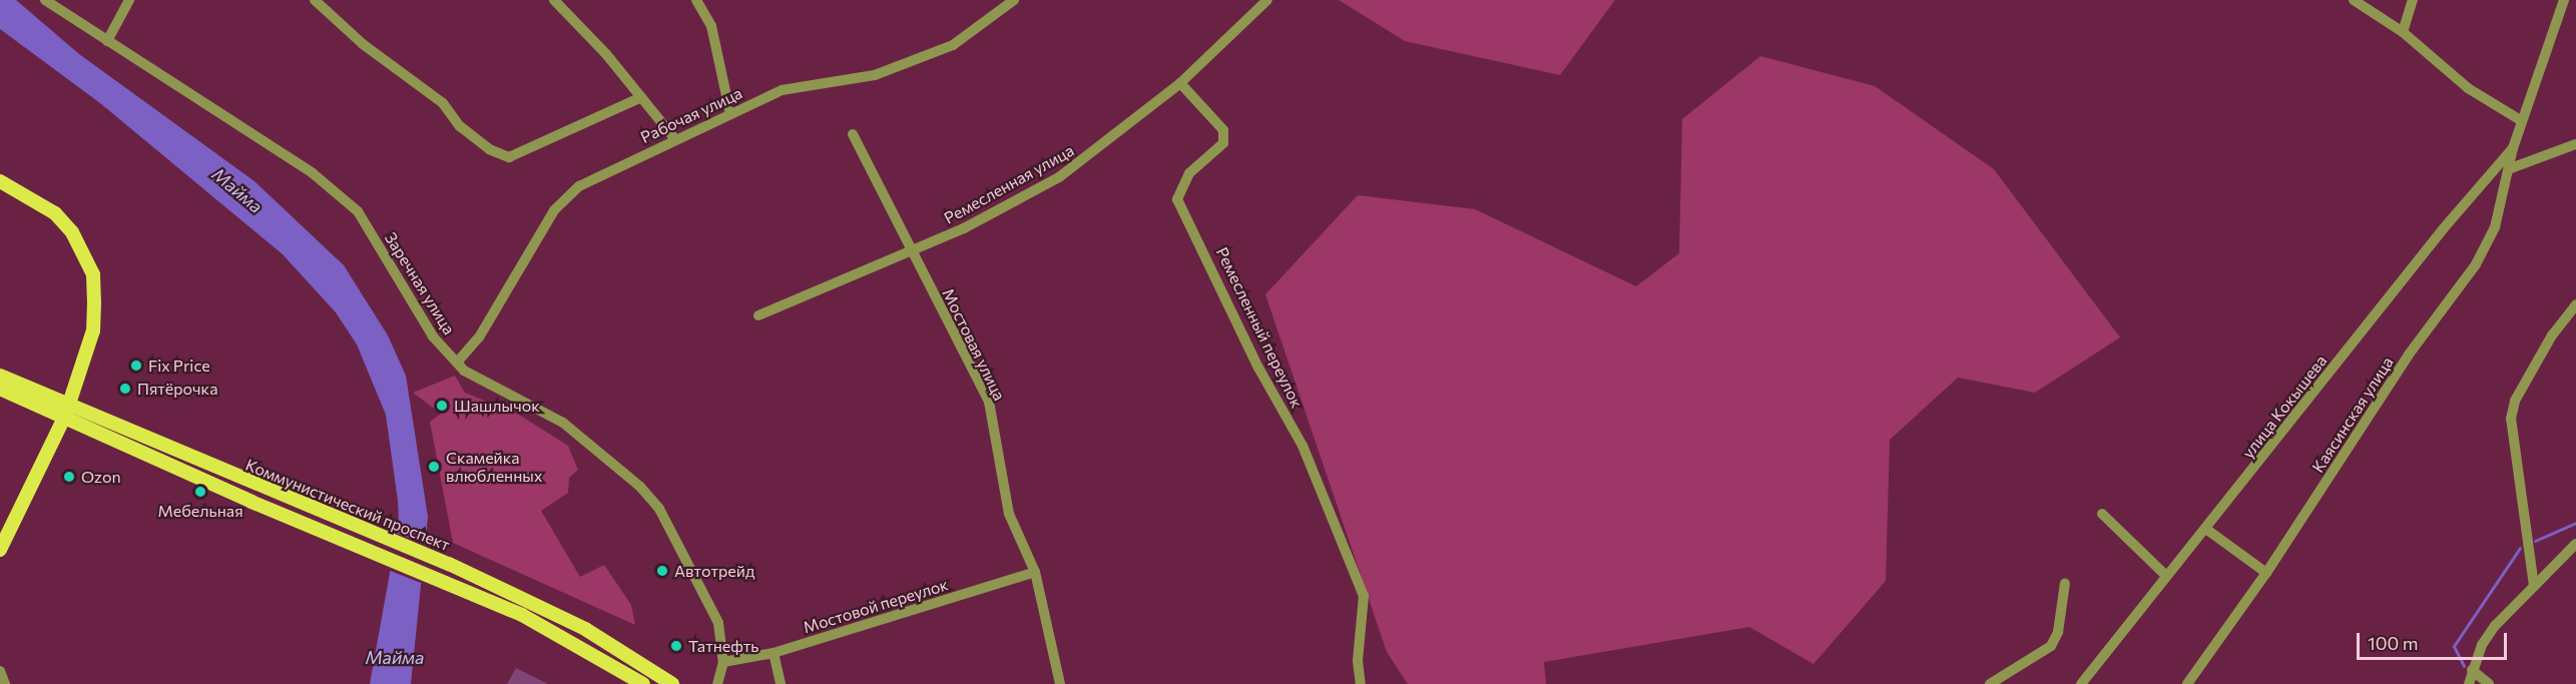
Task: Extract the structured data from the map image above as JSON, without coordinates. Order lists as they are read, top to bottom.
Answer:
{
  "streets": {
    "main road": ["Коммунистический проспект"],
    "street": [
      "Рабочая улица",
      "Ремесленная улица",
      "Заречная улица",
      "Ремесленный переулок",
      "Мостовая улица",
      "улица Кокышева",
      "Каясинская улица",
      "Мостовой переулок"
    ]
  },
  "crossings": [
    ["Рабочая улица", "Заречная улица"],
    ["Ремесленная улица", "Ремесленный переулок"],
    ["Ремесленная улица", "Мостовая улица"],
    ["Заречная улица", "Мостовой переулок"],
    ["Мостовая улица", "Мостовой переулок"],
    ["улица Кокышева", "Каясинская улица"]
  ],
  "water": ["Майма"],
  "places": [
    "Fix Price",
    "Пятёрочка",
    "Шашлычок",
    "Скамейка влюбленных",
    "Ozon",
    "Мебельная",
    "Автотрейд",
    "Татнефть"
  ],
  "scale_bar": "100 m"
}
